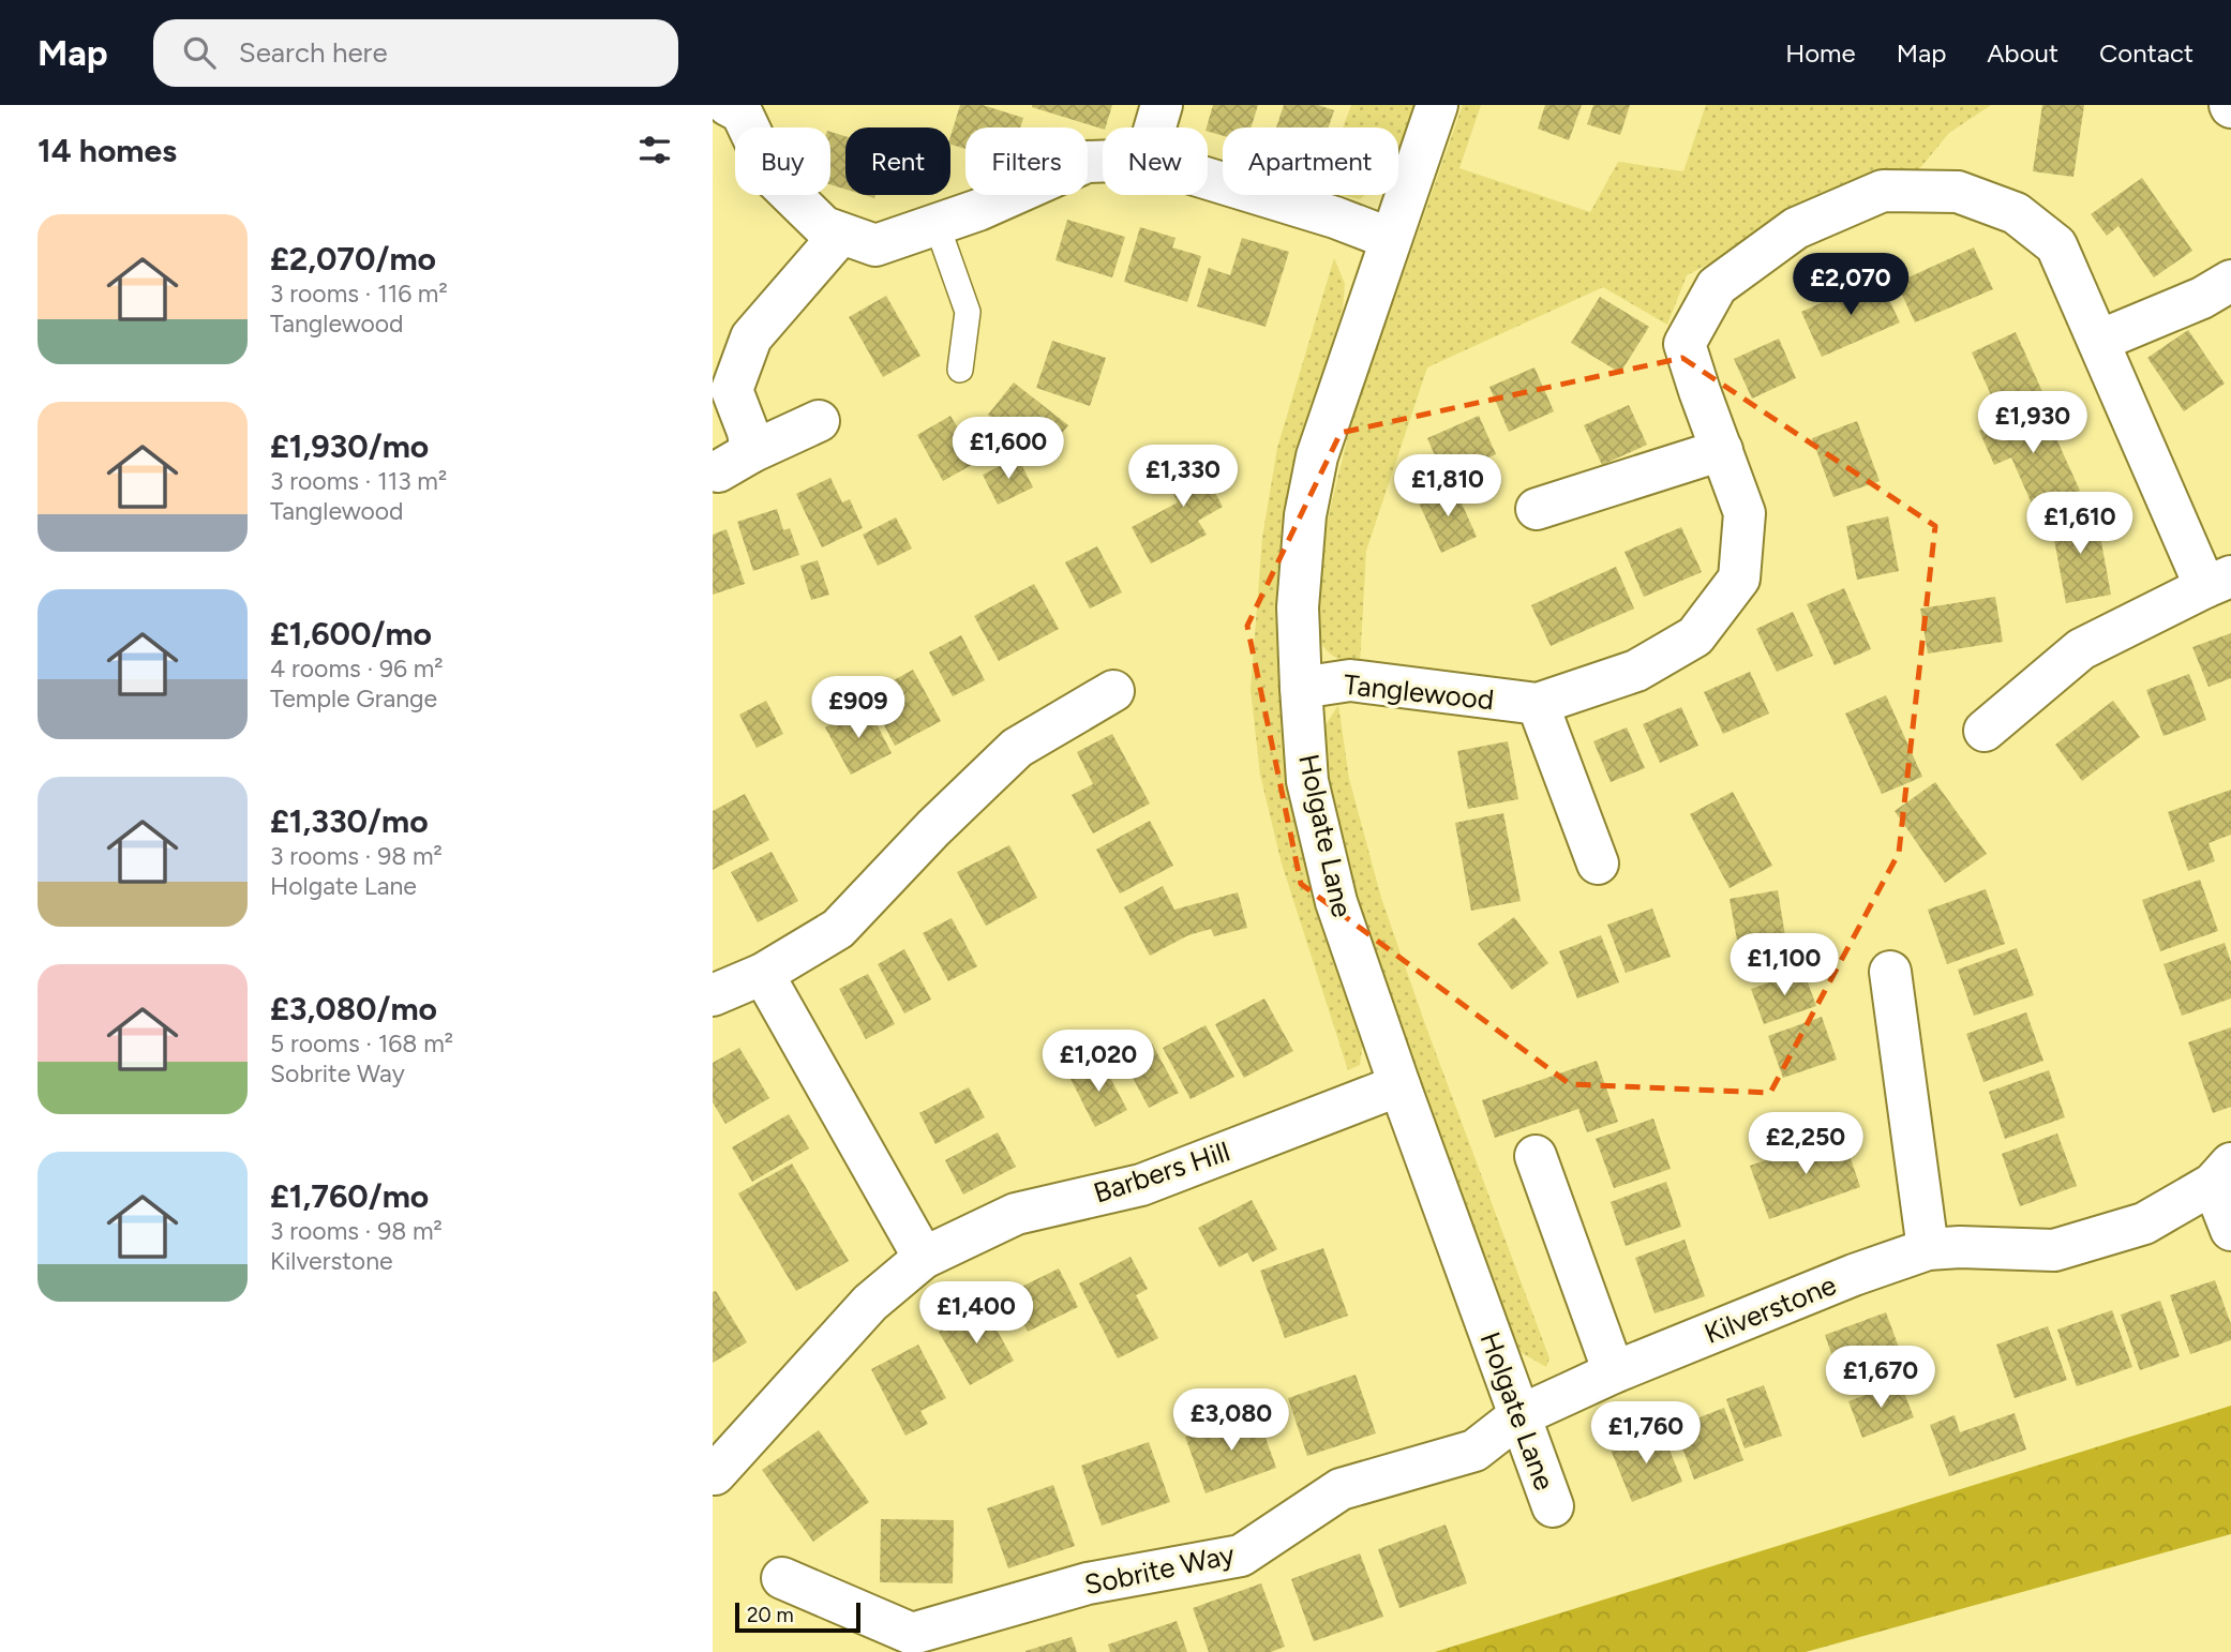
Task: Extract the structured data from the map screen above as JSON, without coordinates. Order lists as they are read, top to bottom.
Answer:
{
  "streets": {
    "street": [
      "Tanglewood",
      "Holgate Lane",
      "Barbers Hill",
      "Kilverstone",
      "Sobrite Way"
    ]
  },
  "crossings": [
    ["Tanglewood", "Holgate Lane"],
    ["Holgate Lane", "Barbers Hill"],
    ["Holgate Lane", "Kilverstone"],
    ["Holgate Lane", "Sobrite Way"],
    ["Kilverstone", "Sobrite Way"]
  ],
  "scale_bar": "20 m",
  "page": {
    "header": "Map",
    "search": "Search here",
    "nav": [
      "Home",
      "Map",
      "About",
      "Contact"
    ],
    "heading": "14 homes",
    "chip": [
      "Buy",
      "Rent",
      "Filters",
      "New",
      "Apartment"
    ],
    "list": [
      {
        "name": "£2,070/mo",
        "note": "3 rooms · 116 m² · Tanglewood"
      },
      {
        "name": "£1,930/mo",
        "note": "3 rooms · 113 m² · Tanglewood"
      },
      {
        "name": "£1,600/mo",
        "note": "4 rooms · 96 m² · Temple Grange"
      },
      {
        "name": "£1,330/mo",
        "note": "3 rooms · 98 m² · Holgate Lane"
      },
      {
        "name": "£3,080/mo",
        "note": "5 rooms · 168 m² · Sobrite Way"
      },
      {
        "name": "£1,760/mo",
        "note": "3 rooms · 98 m² · Kilverstone"
      }
    ],
    "price": [
      "£2,070",
      "£1,930",
      "£1,600",
      "£1,330",
      "£1,810",
      "£1,610",
      "£909",
      "£1,100",
      "£1,020",
      "£2,250",
      "£1,400",
      "£1,670",
      "£3,080",
      "£1,760"
    ],
    "scale": "20 m"
  }
}
